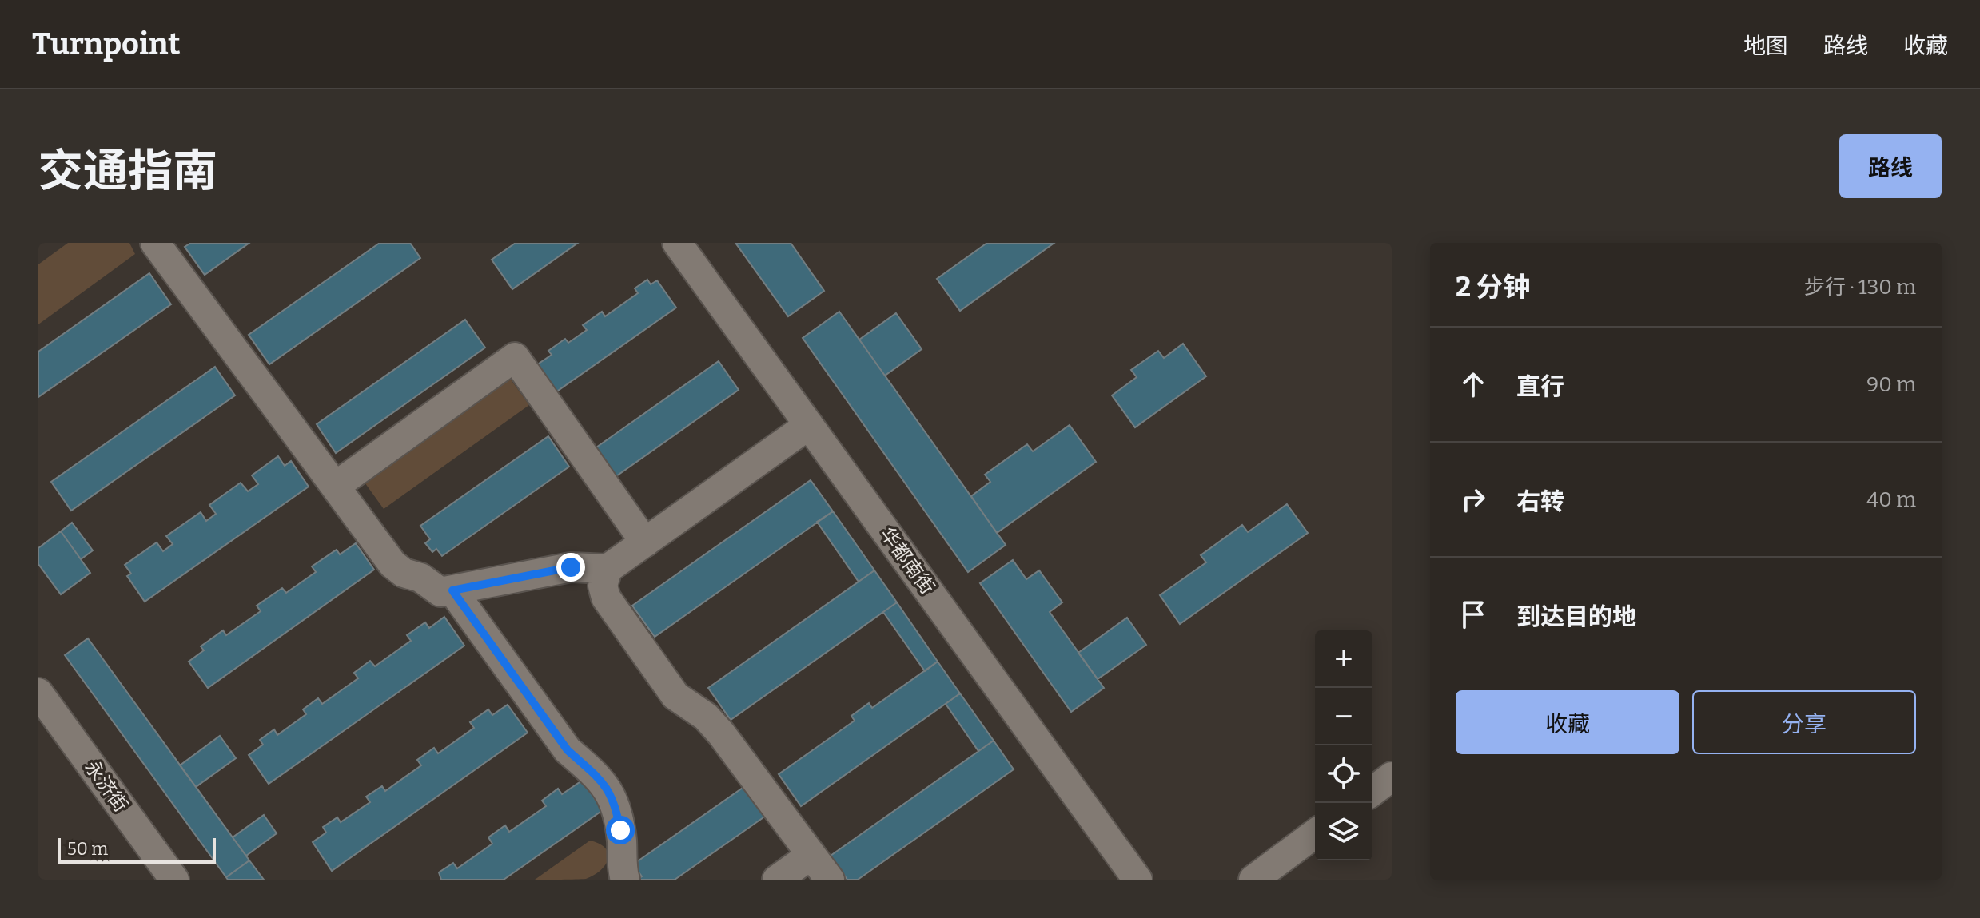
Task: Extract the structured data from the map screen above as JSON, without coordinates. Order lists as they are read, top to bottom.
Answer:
{
  "streets": {
    "street": ["华都南街", "永济街"]
  },
  "scale_bar": "50 m",
  "page": {
    "header": "Turnpoint",
    "nav": ["地图", "路线", "收藏"],
    "title": "交通指南",
    "buttons": [
      "路线",
      ["收藏", "分享"]
    ],
    "heading": ["2 分钟", "步行 · 130 m"],
    "list": [
      ["直行", "90 m"],
      ["右转", "40 m"],
      "到达目的地"
    ],
    "map_buttons": ["+", "−"],
    "scale": "50 m"
  }
}
